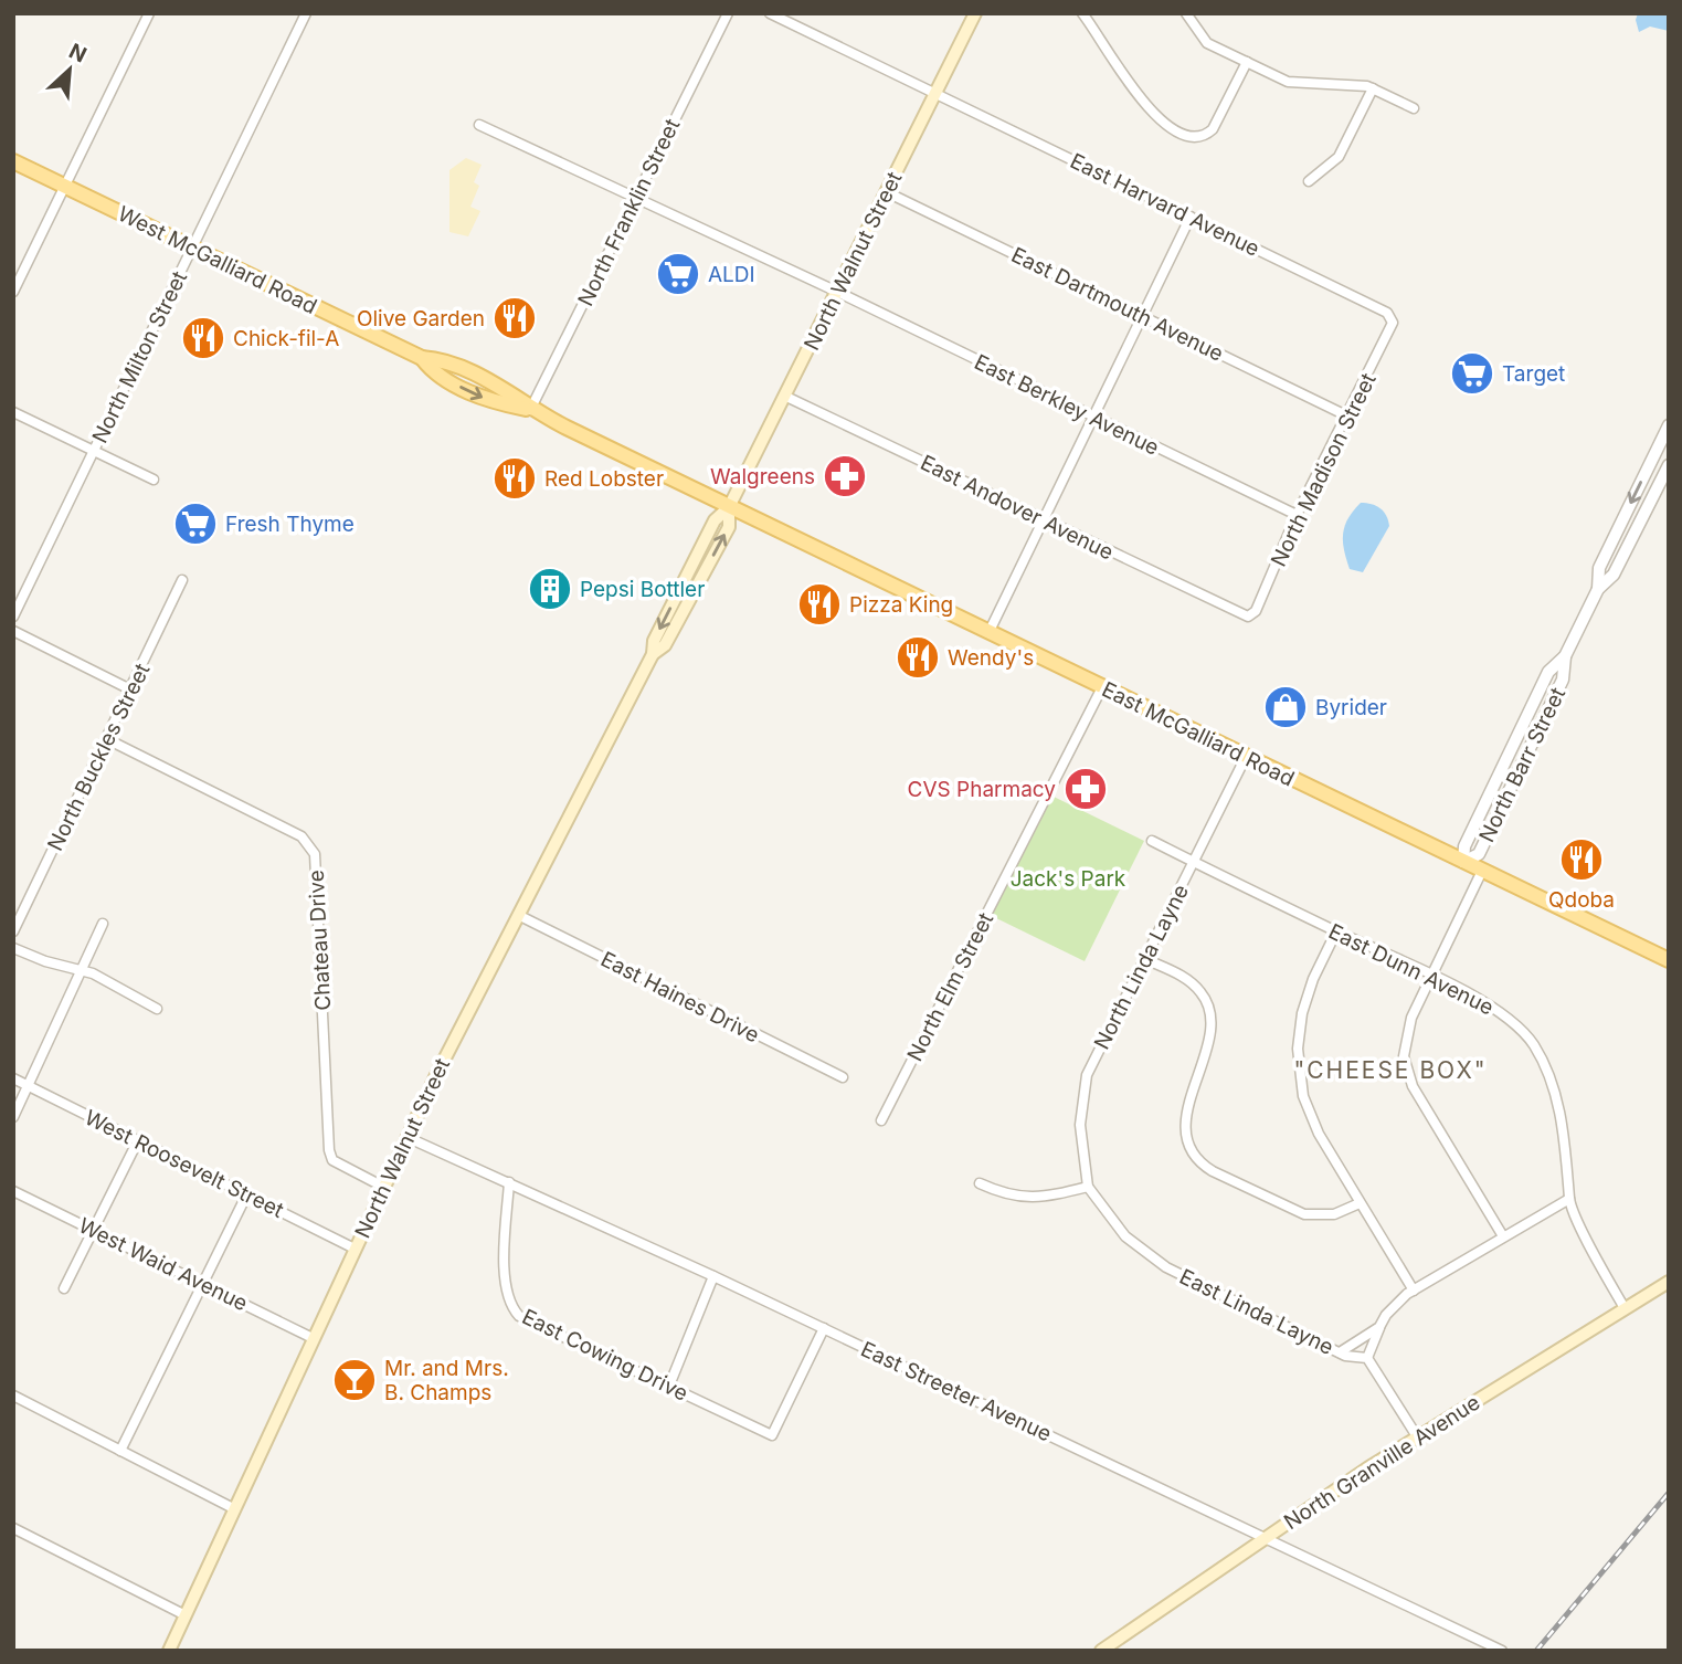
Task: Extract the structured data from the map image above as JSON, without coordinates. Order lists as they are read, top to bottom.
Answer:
{
  "streets": {
    "main road": [
      "West McGalliard Road",
      "North Walnut Street",
      "East McGalliard Road",
      "North Granville Avenue"
    ],
    "street": [
      "East Harvard Avenue",
      "North Franklin Street",
      "East Dartmouth Avenue",
      "North Milton Street",
      "East Berkley Avenue",
      "North Madison Street",
      "East Andover Avenue",
      "North Buckles Street",
      "North Barr Street",
      "Chateau Drive",
      "North Linda Layne",
      "East Dunn Avenue",
      "North Elm Street",
      "East Haines Drive",
      "West Roosevelt Street",
      "West Waid Avenue",
      "East Linda Layne",
      "East Cowing Drive",
      "East Streeter Avenue"
    ]
  },
  "crossings": [
    ["East Harvard Avenue", "North Walnut Street"],
    ["East Harvard Avenue", "North Madison Street"],
    ["North Franklin Street", "West McGalliard Road"],
    ["North Franklin Street", "East Berkley Avenue"],
    ["West McGalliard Road", "North Walnut Street"],
    ["West McGalliard Road", "North Milton Street"],
    ["West McGalliard Road", "East McGalliard Road"],
    ["North Walnut Street", "East Dartmouth Avenue"],
    ["North Walnut Street", "East Berkley Avenue"],
    ["North Walnut Street", "East Andover Avenue"],
    ["North Walnut Street", "East McGalliard Road"],
    ["North Walnut Street", "Chateau Drive"],
    ["North Walnut Street", "East Haines Drive"],
    ["North Walnut Street", "West Roosevelt Street"],
    ["North Walnut Street", "West Waid Avenue"],
    ["North Walnut Street", "East Streeter Avenue"],
    ["East Dartmouth Avenue", "North Madison Street"],
    ["East Berkley Avenue", "North Madison Street"],
    ["North Madison Street", "East Andover Avenue"],
    ["East McGalliard Road", "North Barr Street"],
    ["East McGalliard Road", "North Linda Layne"],
    ["East McGalliard Road", "North Elm Street"],
    ["North Buckles Street", "Chateau Drive"],
    ["North Barr Street", "East Dunn Avenue"],
    ["North Linda Layne", "East Dunn Avenue"],
    ["North Linda Layne", "East Linda Layne"],
    ["East Dunn Avenue", "North Granville Avenue"],
    ["East Cowing Drive", "East Streeter Avenue"],
    ["East Streeter Avenue", "North Granville Avenue"]
  ],
  "districts": ["\"CHEESE BOX\""],
  "parks": ["Jack's Park"],
  "places": {
    "supermarket": ["ALDI", "Target", "Fresh Thyme"],
    "restaurant": [
      "Olive Garden",
      "Chick-fil-A",
      "Red Lobster",
      "Pizza King",
      "Wendy's",
      "Qdoba"
    ],
    "pharmacy": ["Walgreens", "CVS Pharmacy"],
    "building": ["Pepsi Bottler"],
    "shop": ["Byrider"],
    "bar": ["Mr. and Mrs. B. Champs"]
  },
  "north": "top right"
}
